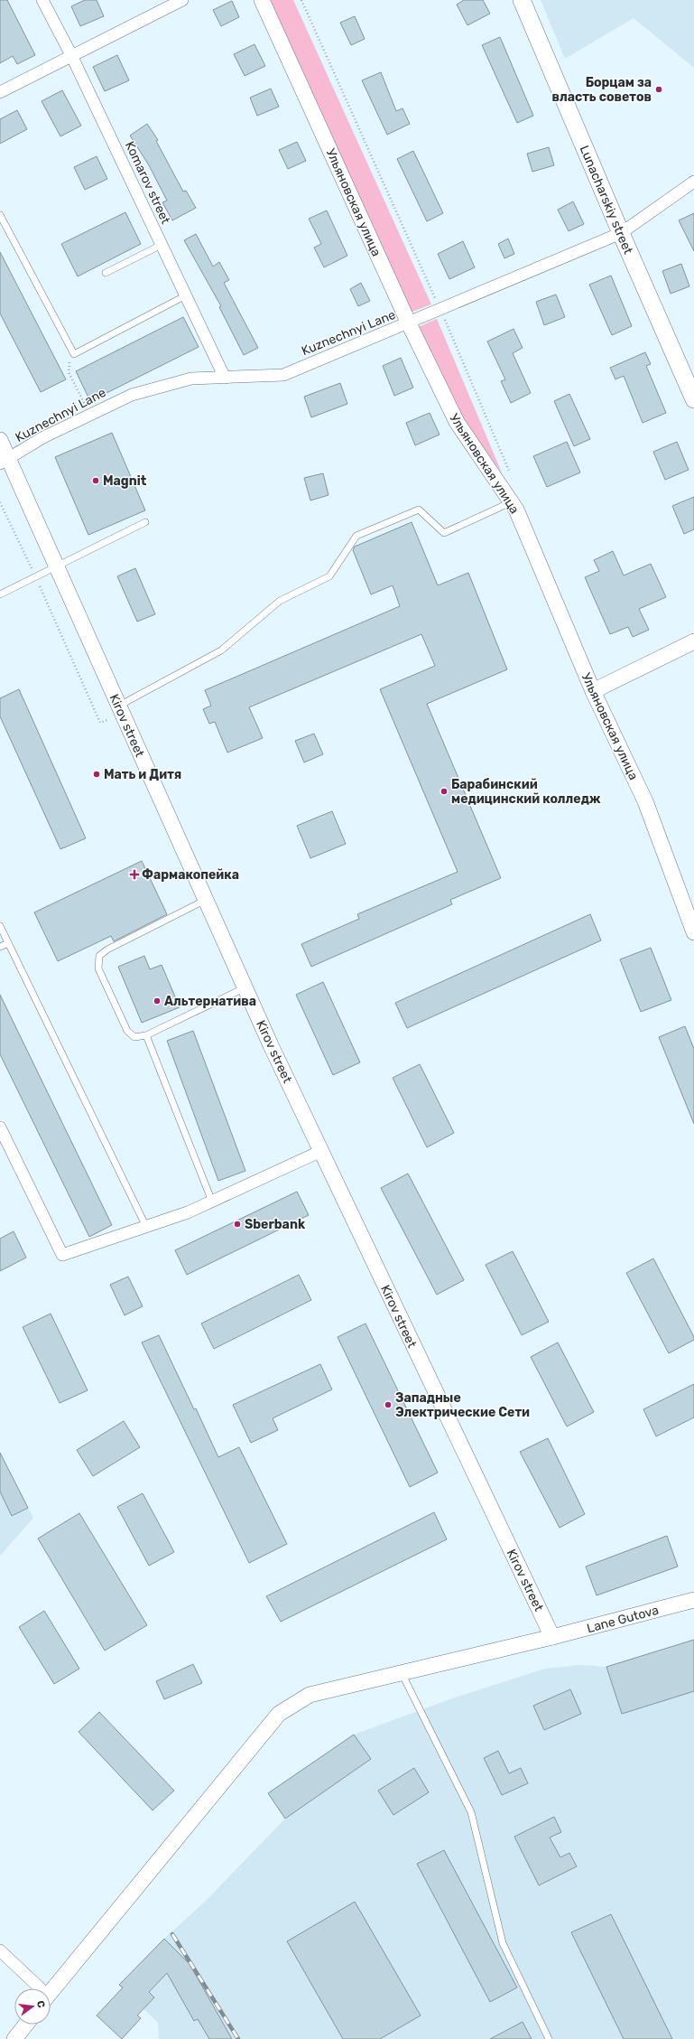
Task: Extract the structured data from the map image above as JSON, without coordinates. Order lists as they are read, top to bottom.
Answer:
{
  "streets": {
    "main road": ["Lunacharskiy street"],
    "street": [
      "Komarov street",
      "Ульяновская улица",
      "Kuznechnyi Lane",
      "Kirov street",
      "Lane Gutova"
    ]
  },
  "crossings": [
    ["Komarov street", "Kuznechnyi Lane"],
    ["Lunacharskiy street", "Kuznechnyi Lane"],
    ["Ульяновская улица", "Kuznechnyi Lane"],
    ["Kuznechnyi Lane", "Kirov street"],
    ["Kirov street", "Lane Gutova"]
  ],
  "places": {
    "other": [
      "Борцам за власть советов",
      "Magnit",
      "Мать и Дитя",
      "Барабинский медицинский колледж",
      "Альтернатива",
      "Sberbank",
      "Западные Электрические Сети"
    ],
    "health": ["Фармакопейка"]
  },
  "north": "right"
}
